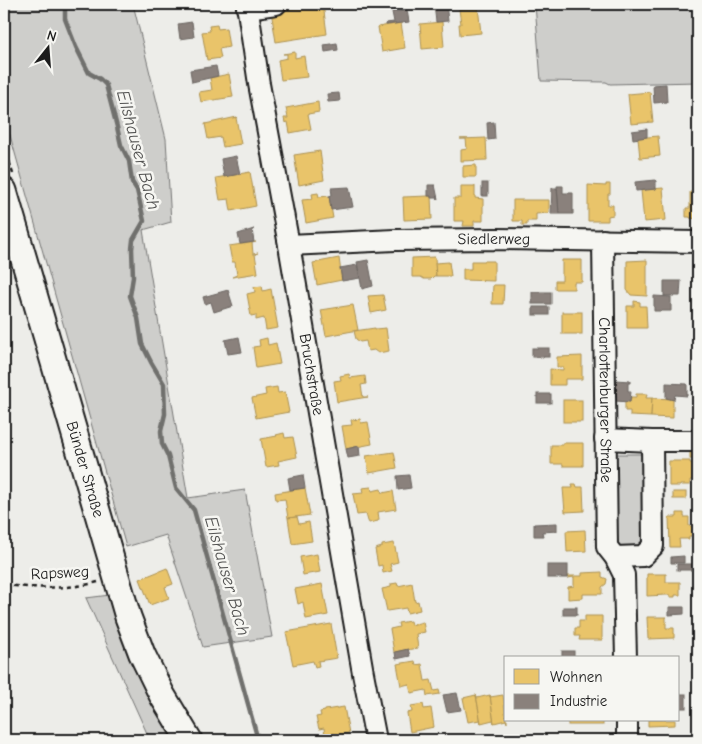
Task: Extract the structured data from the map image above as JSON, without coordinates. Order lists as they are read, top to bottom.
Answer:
{
  "streets": {
    "main road": ["Bünder Straße"],
    "street": ["Siedlerweg", "Bruchstraße", "Charlottenburger Straße"],
    "path": ["Rapsweg"]
  },
  "crossings": [
    ["Siedlerweg", "Bruchstraße"],
    ["Siedlerweg", "Charlottenburger Straße"],
    ["Bünder Straße", "Rapsweg"]
  ],
  "water": ["Eilshauser Bach"],
  "legend": ["Wohnen", "Industrie"],
  "north": "top"
}
